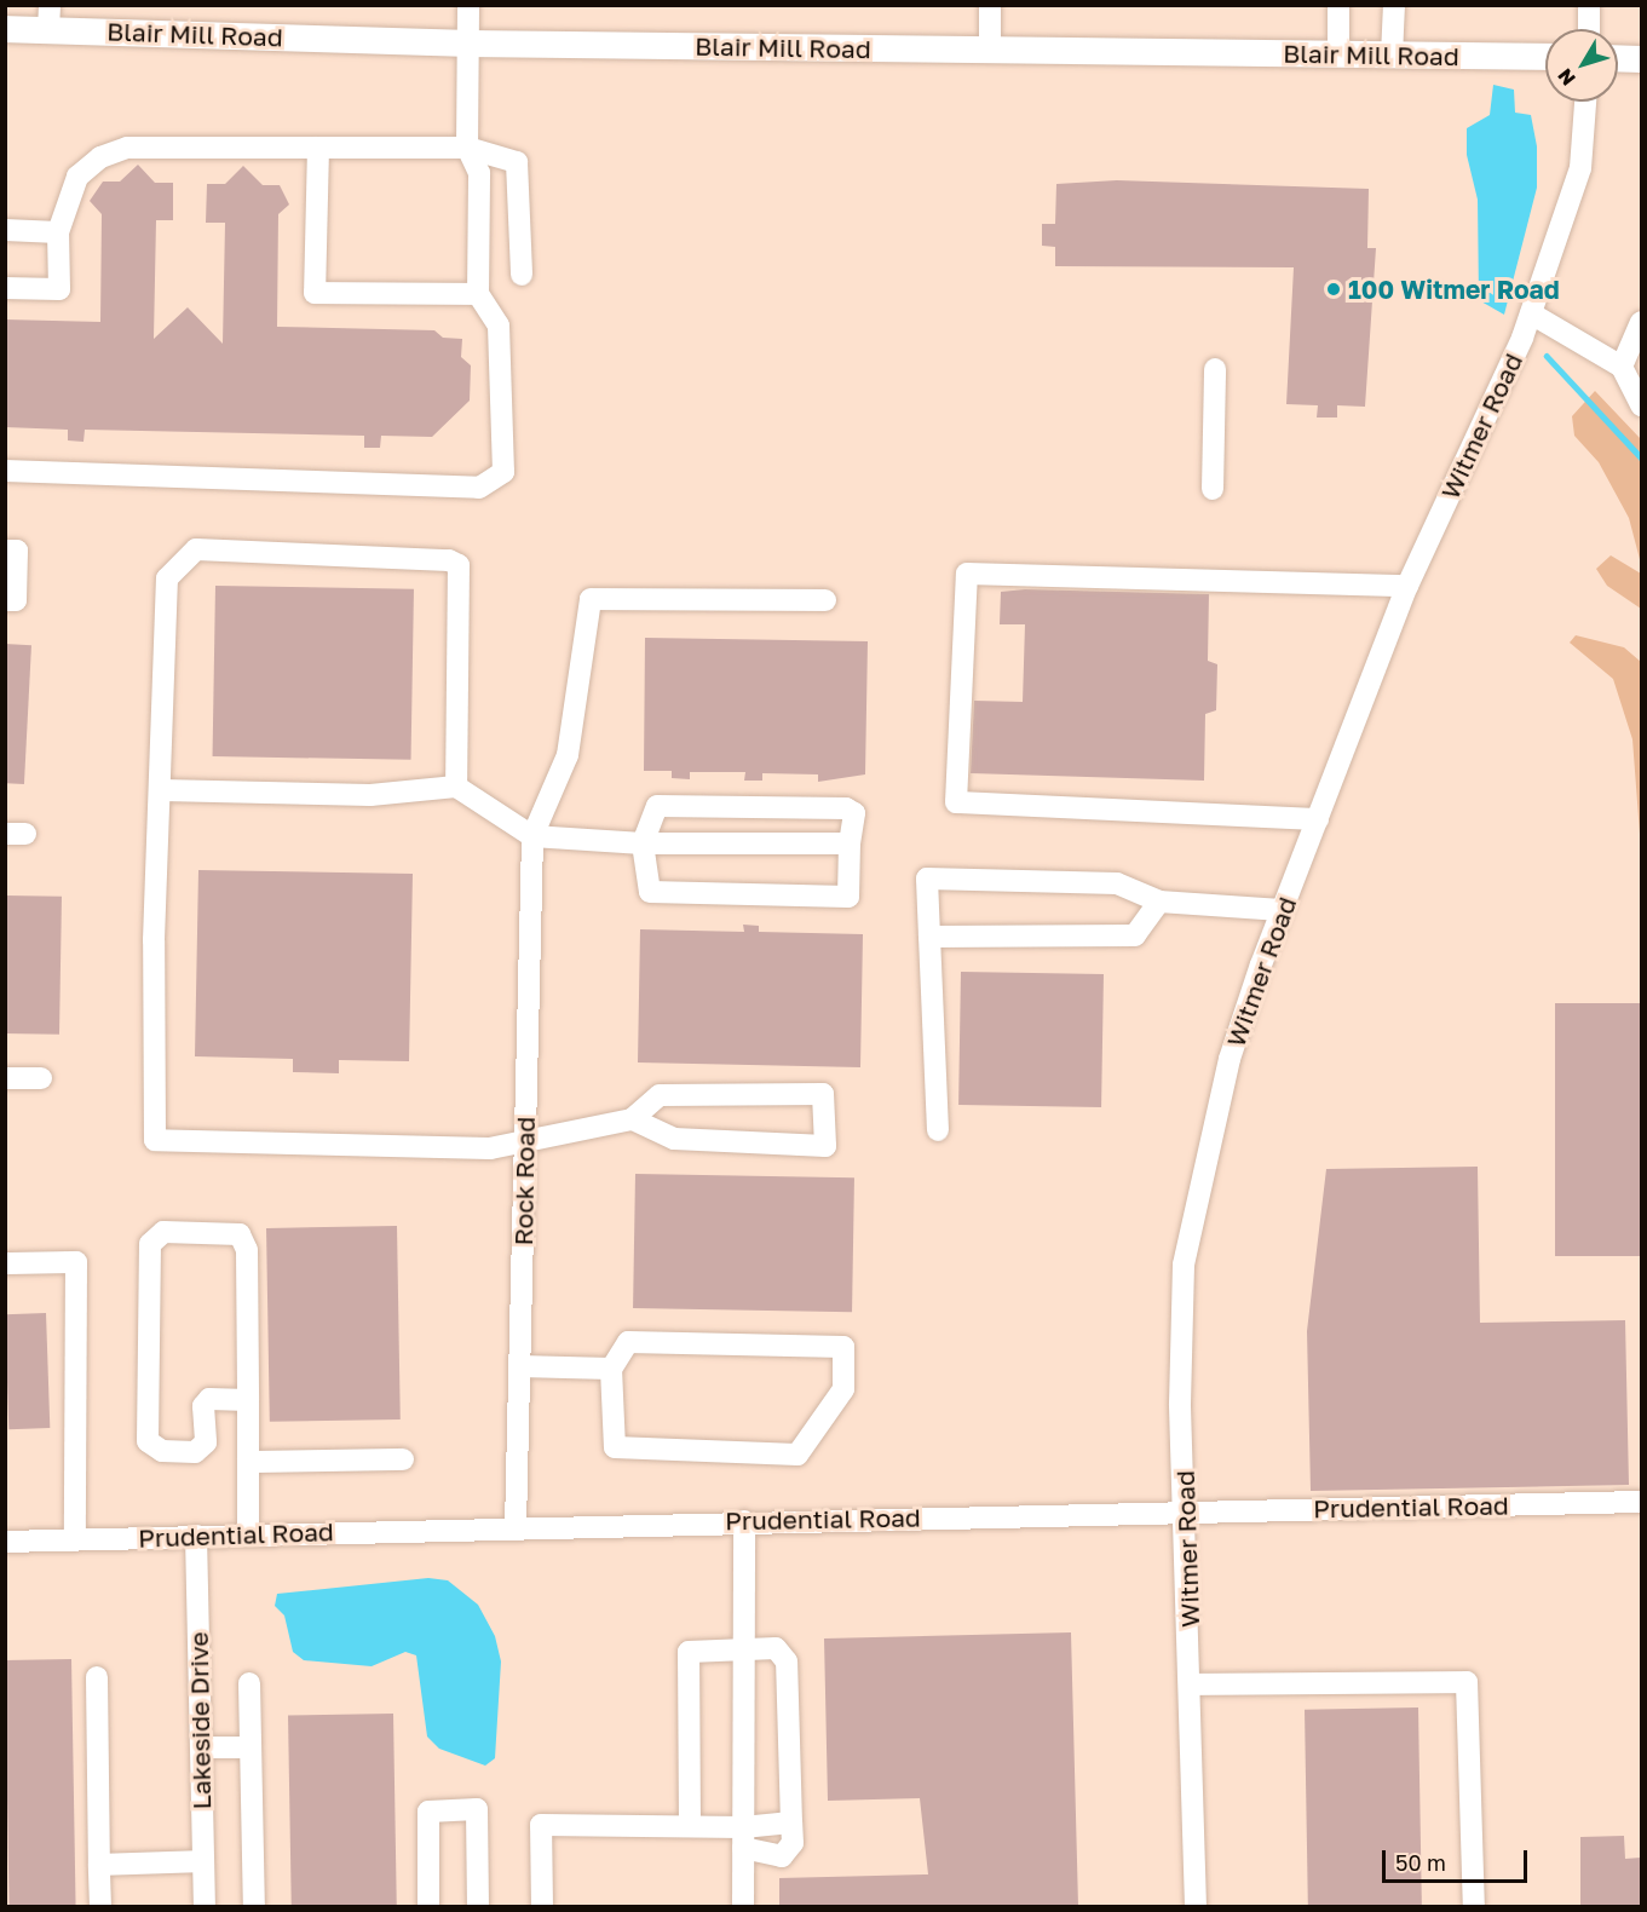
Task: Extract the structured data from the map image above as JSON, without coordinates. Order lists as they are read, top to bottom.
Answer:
{
  "streets": {
    "main road": ["Blair Mill Road"],
    "street": [
      "Witmer Road",
      "Rock Road",
      "Prudential Road",
      "Lakeside Drive"
    ]
  },
  "crossings": [
    ["Witmer Road", "Prudential Road"],
    ["Rock Road", "Prudential Road"],
    ["Prudential Road", "Lakeside Drive"]
  ],
  "places": ["100 Witmer Road"],
  "scale_bar": "50 m",
  "north": "bottom left"
}
